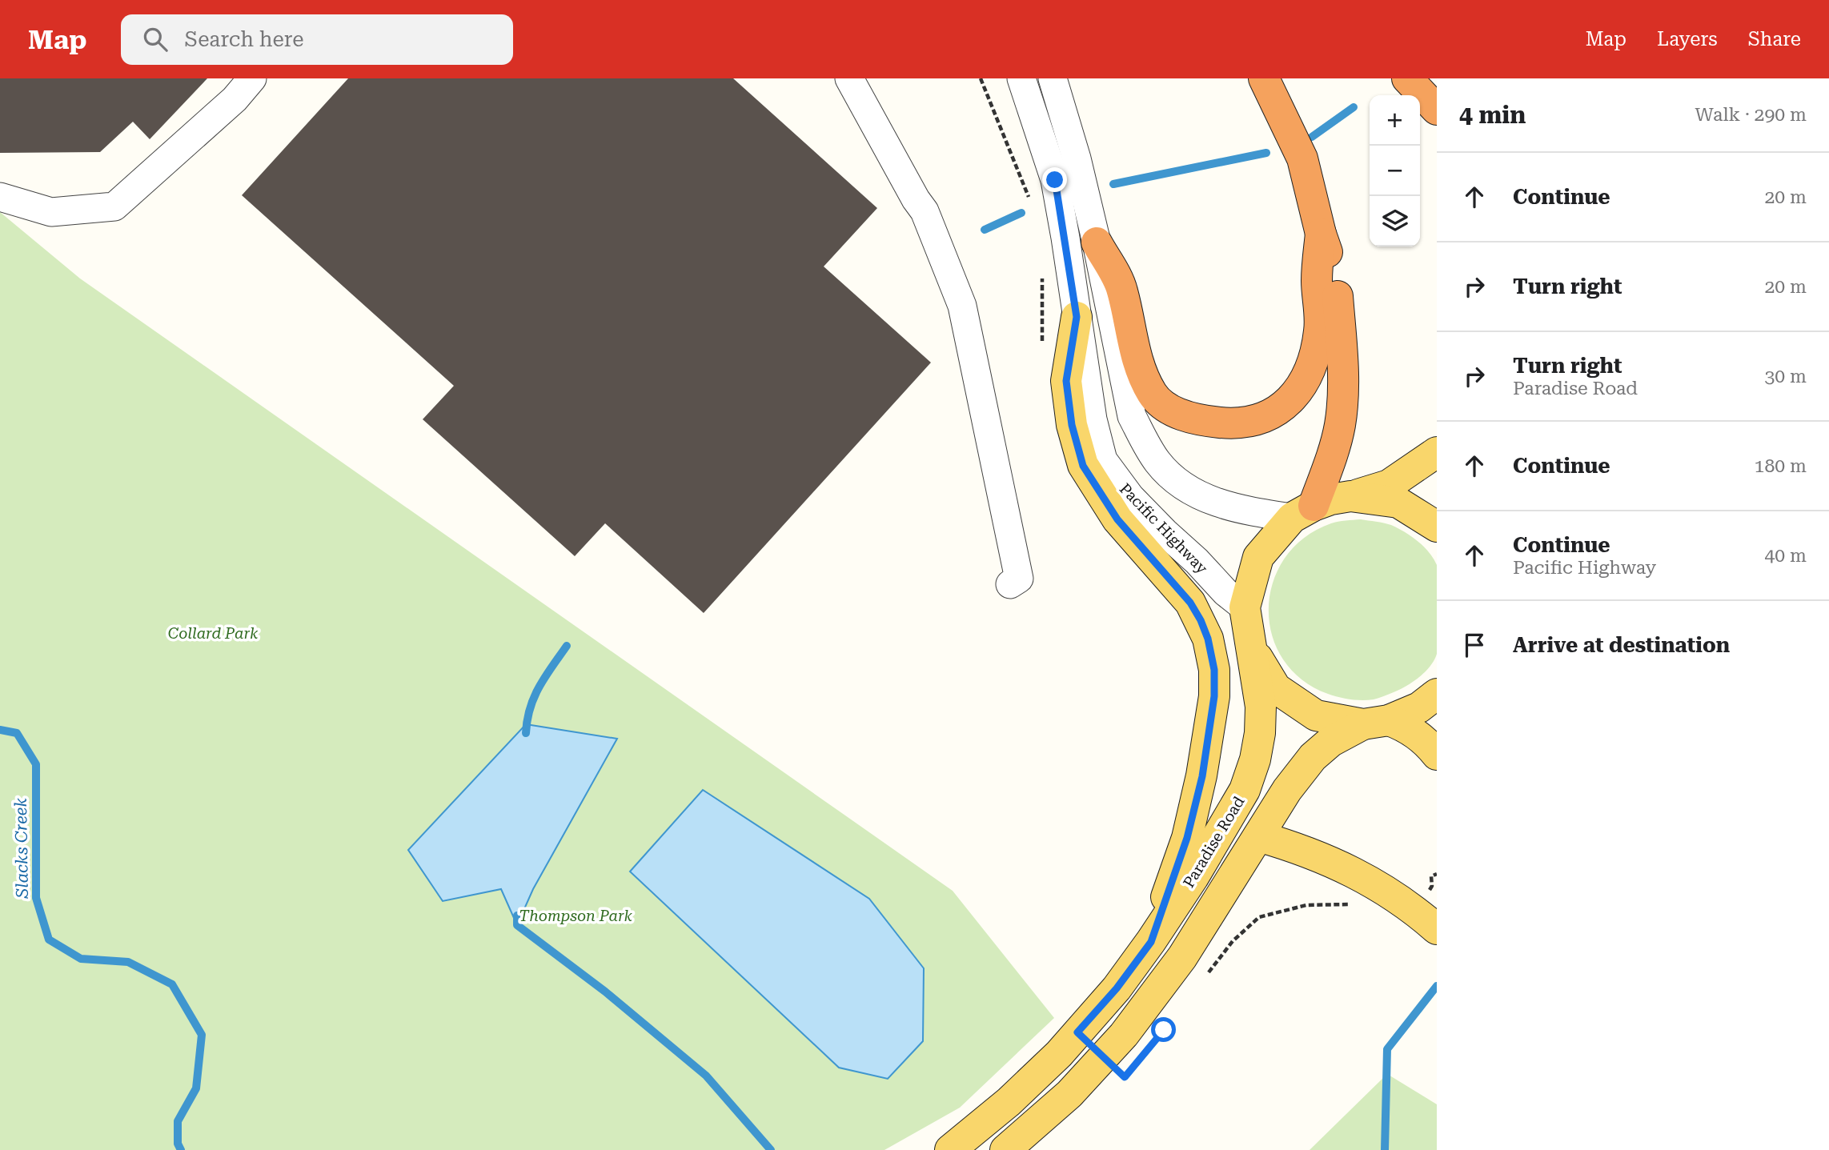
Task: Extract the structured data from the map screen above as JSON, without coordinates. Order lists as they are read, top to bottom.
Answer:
{
  "streets": {
    "main road": ["Paradise Road"],
    "street": ["Pacific Highway"]
  },
  "crossings": [
    ["Pacific Highway", "Paradise Road"]
  ],
  "water": ["Slacks Creek"],
  "parks": ["Collard Park", "Thompson Park"],
  "page": {
    "header": "Map",
    "search": "Search here",
    "nav": ["Map", "Layers", "Share"],
    "heading": ["4 min", "Walk · 290 m"],
    "map_buttons": ["+", "−"],
    "list": [
      ["Continue", "20 m"],
      ["Turn right", "20 m"],
      ["Turn right", "Paradise Road", "30 m"],
      ["Continue", "180 m"],
      ["Continue", "Pacific Highway", "40 m"],
      "Arrive at destination"
    ]
  }
}
